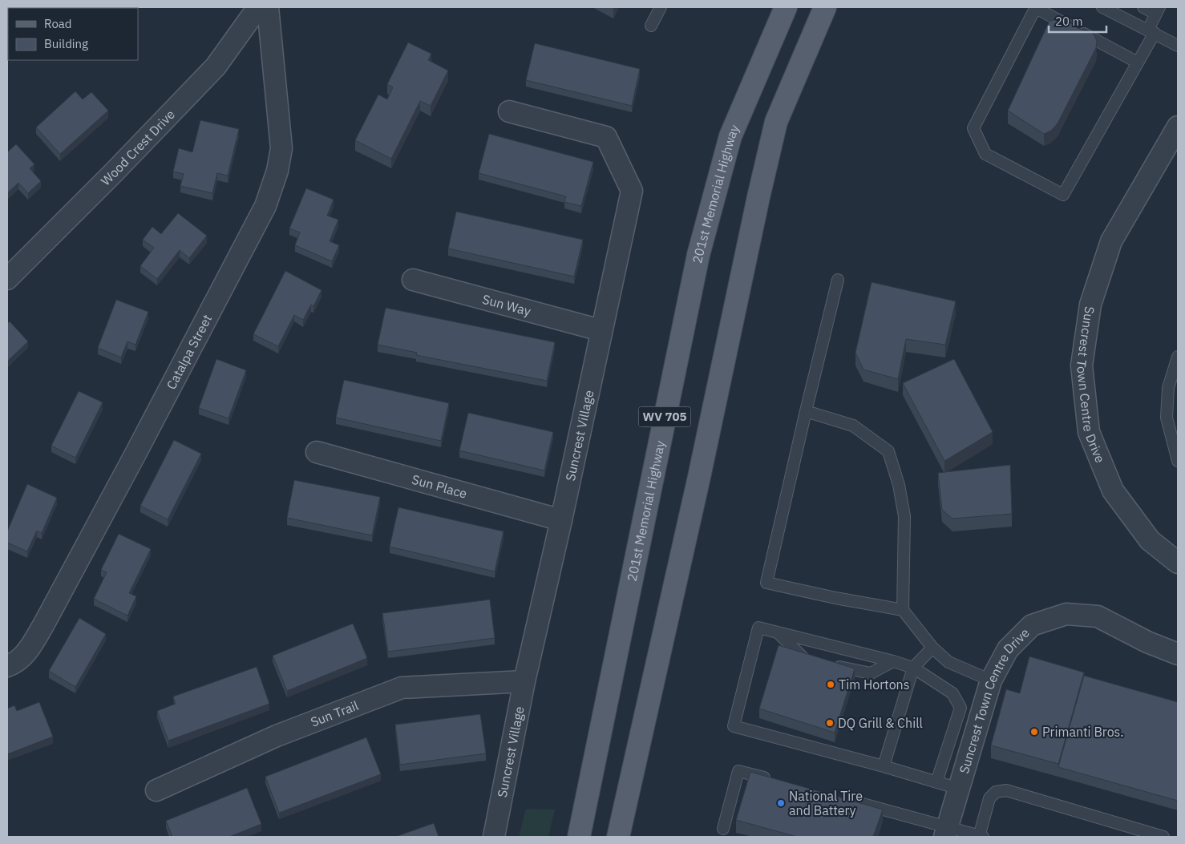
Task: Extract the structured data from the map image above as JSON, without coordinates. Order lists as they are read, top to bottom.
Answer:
{
  "streets": {
    "main road": ["201st Memorial Highway", "WV 705"],
    "street": [
      "Wood Crest Drive",
      "Sun Way",
      "Catalpa Street",
      "Suncrest Town Centre Drive",
      "Suncrest Village",
      "Sun Place",
      "Sun Trail"
    ]
  },
  "crossings": [
    ["Sun Way", "Suncrest Village"],
    ["Suncrest Village", "Sun Place"],
    ["Suncrest Village", "Sun Trail"]
  ],
  "places": [
    "Tim Hortons",
    "DQ Grill & Chill",
    "Primanti Bros.",
    "National Tire and Battery"
  ],
  "legend": ["Road", "Building"],
  "scale_bar": "20 m"
}
